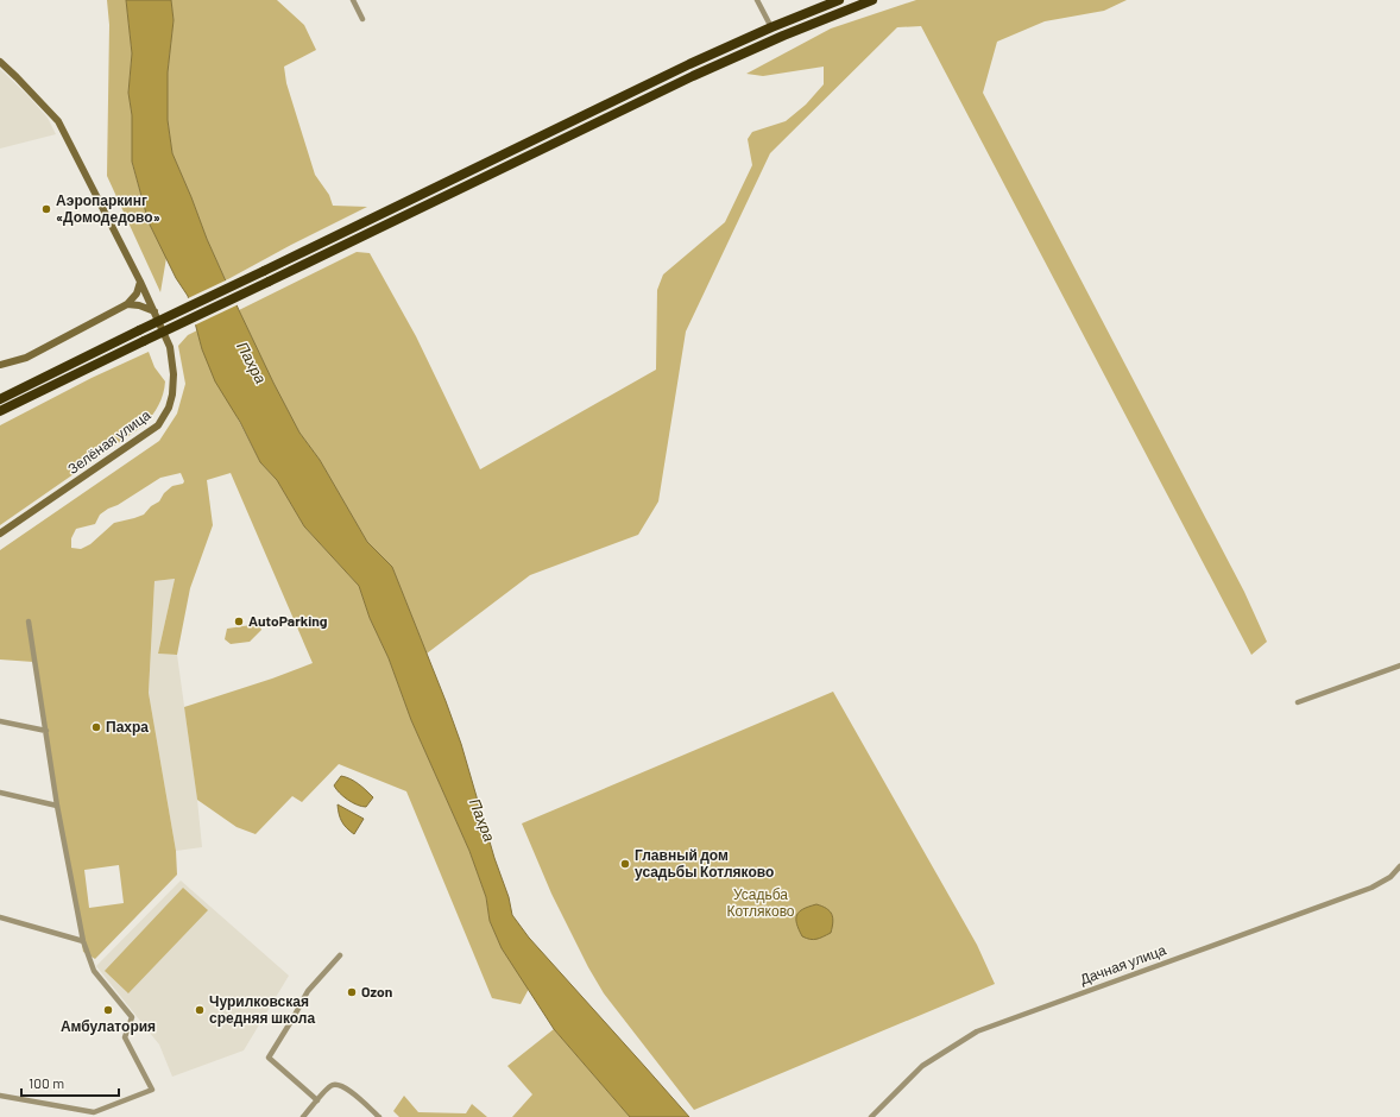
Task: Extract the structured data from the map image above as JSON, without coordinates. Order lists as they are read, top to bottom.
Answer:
{
  "streets": {
    "street": ["Зелёная улица", "Дачная улица"]
  },
  "water": ["Пахра"],
  "parks": ["Усадьба Котляково"],
  "places": [
    "Аэропаркинг «Домодедово»",
    "AutoParking",
    "Пахра",
    "Главный дом усадьбы Котляково",
    "Ozon",
    "Амбулатория",
    "Чурилковская средняя школа"
  ],
  "scale_bar": "100 m"
}
